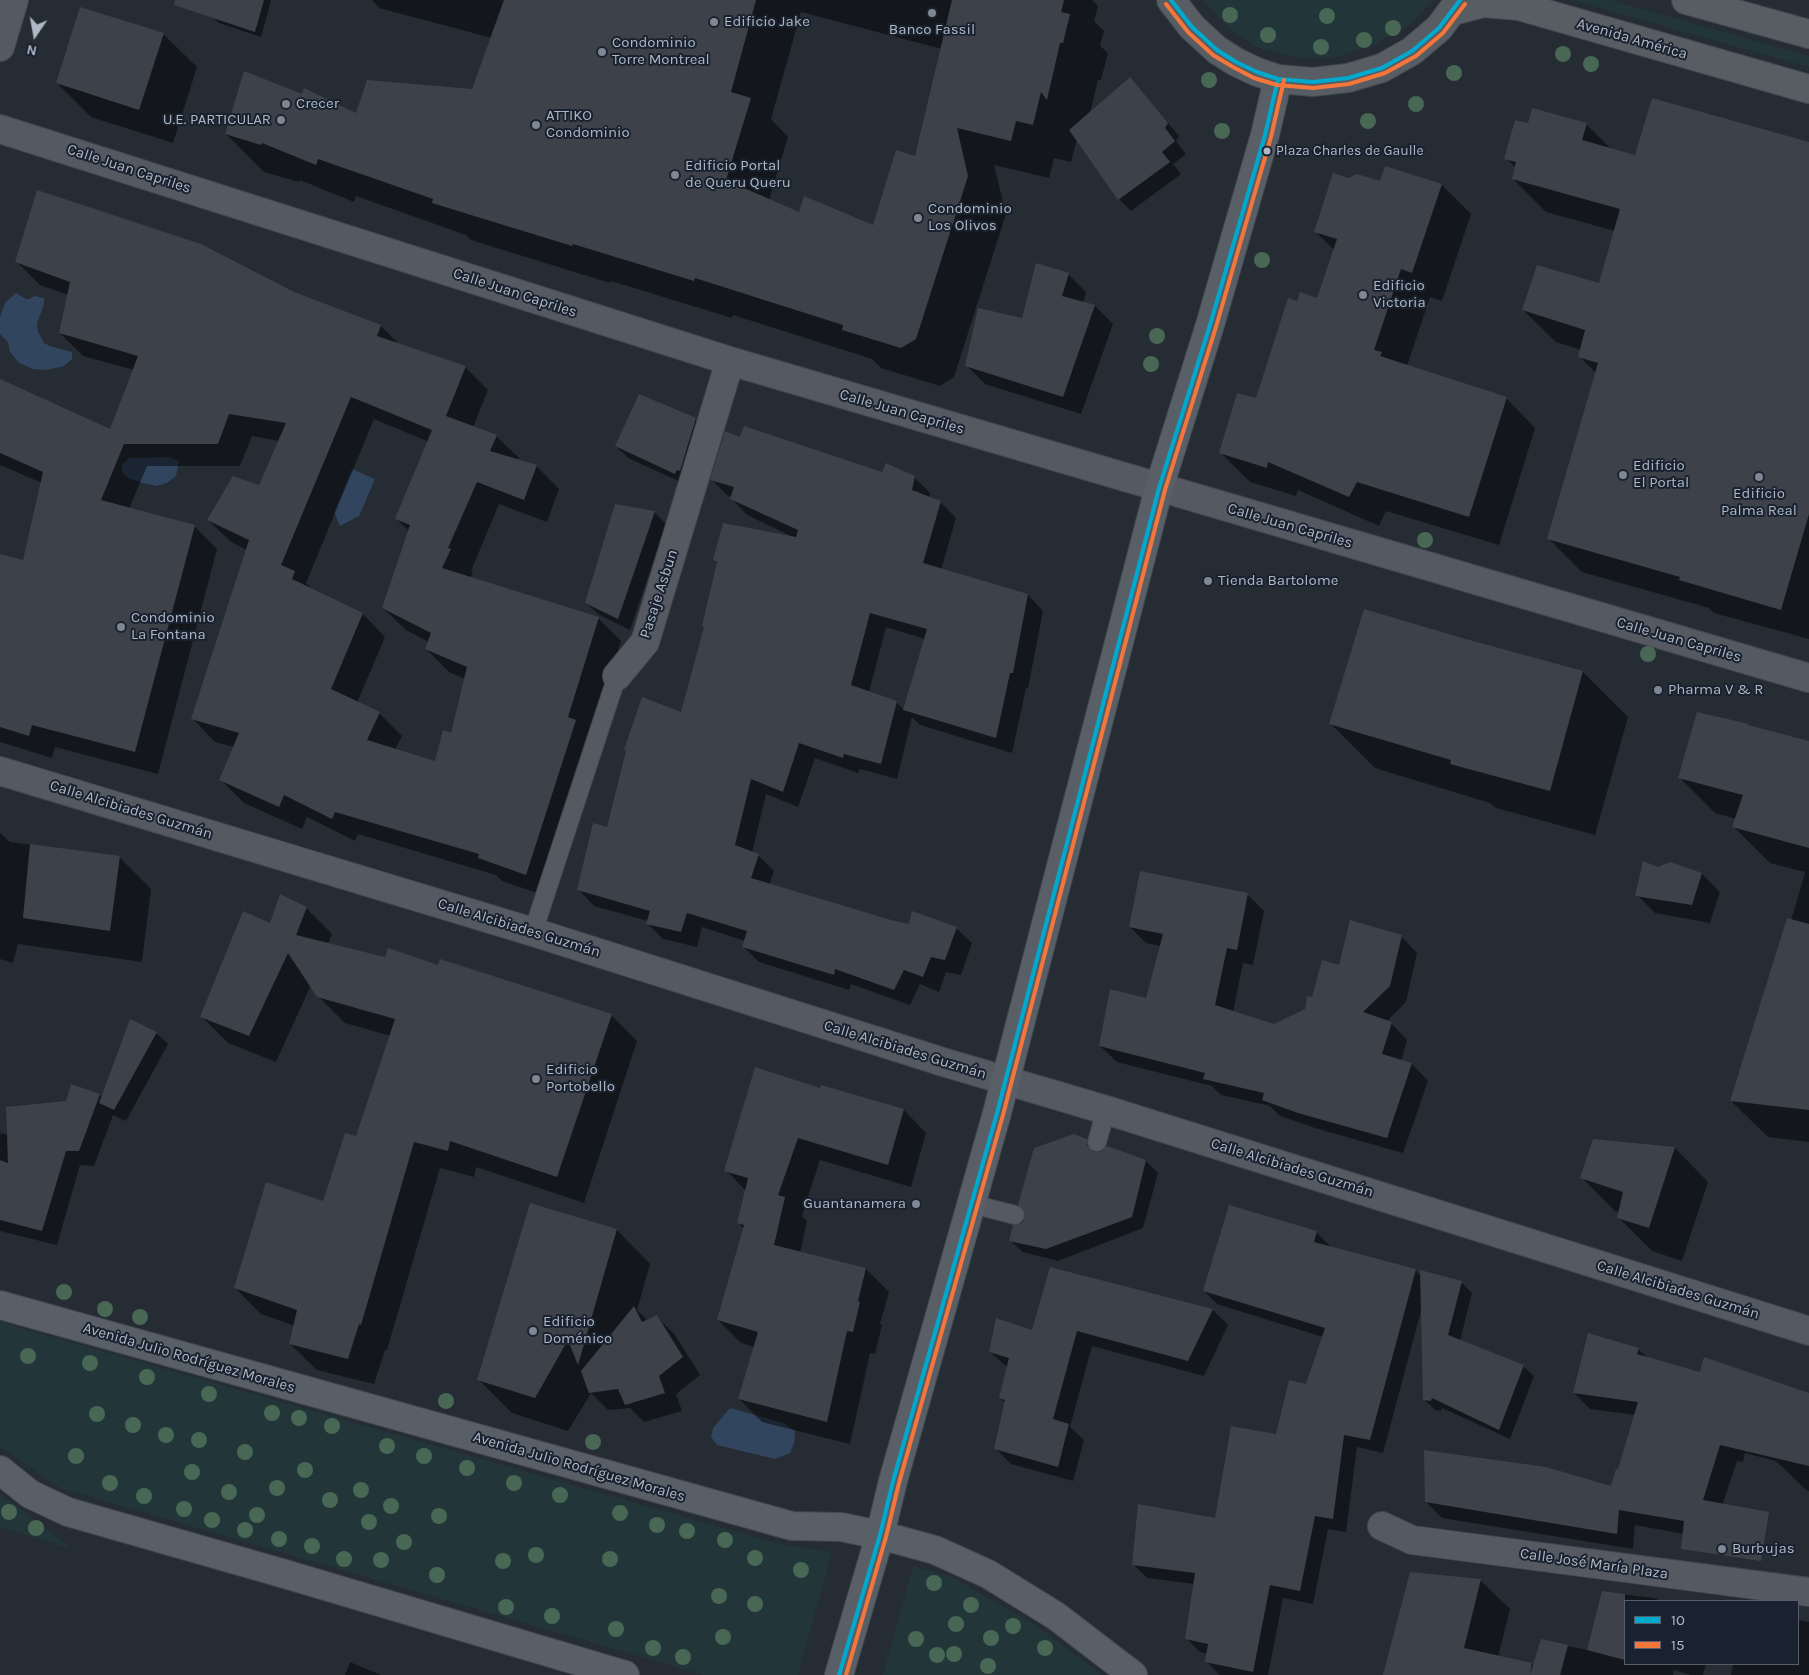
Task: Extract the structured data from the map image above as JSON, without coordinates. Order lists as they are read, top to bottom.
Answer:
{
  "streets": {
    "main road": ["Avenida América", "Avenida Julio Rodríguez Morales"],
    "street": [
      "Calle Juan Capriles",
      "Pasaje Asbun",
      "Calle Alcibiades Guzmán",
      "Calle José María Plaza"
    ]
  },
  "crossings": [
    ["Calle Juan Capriles", "Pasaje Asbun"],
    ["Pasaje Asbun", "Calle Alcibiades Guzmán"]
  ],
  "places": [
    "Banco Fassil",
    "Edificio Jake",
    "Condominio Torre Montreal",
    "Crecer",
    "U.E. PARTICULAR",
    "ATTIKO Condominio",
    "Plaza Charles de Gaulle",
    "Edificio Portal de Queru Queru",
    "Condominio Los Olivos",
    "Edificio Victoria",
    "Edificio El Portal",
    "Edificio Palma Real",
    "Tienda Bartolome",
    "Condominio La Fontana",
    "Pharma V & R",
    "Edificio Portobello",
    "Guantanamera",
    "Edificio Doménico",
    "Burbujas"
  ],
  "lines": ["transit line 10", "transit line 15"],
  "legend": ["10", "15"],
  "north": "bottom"
}
